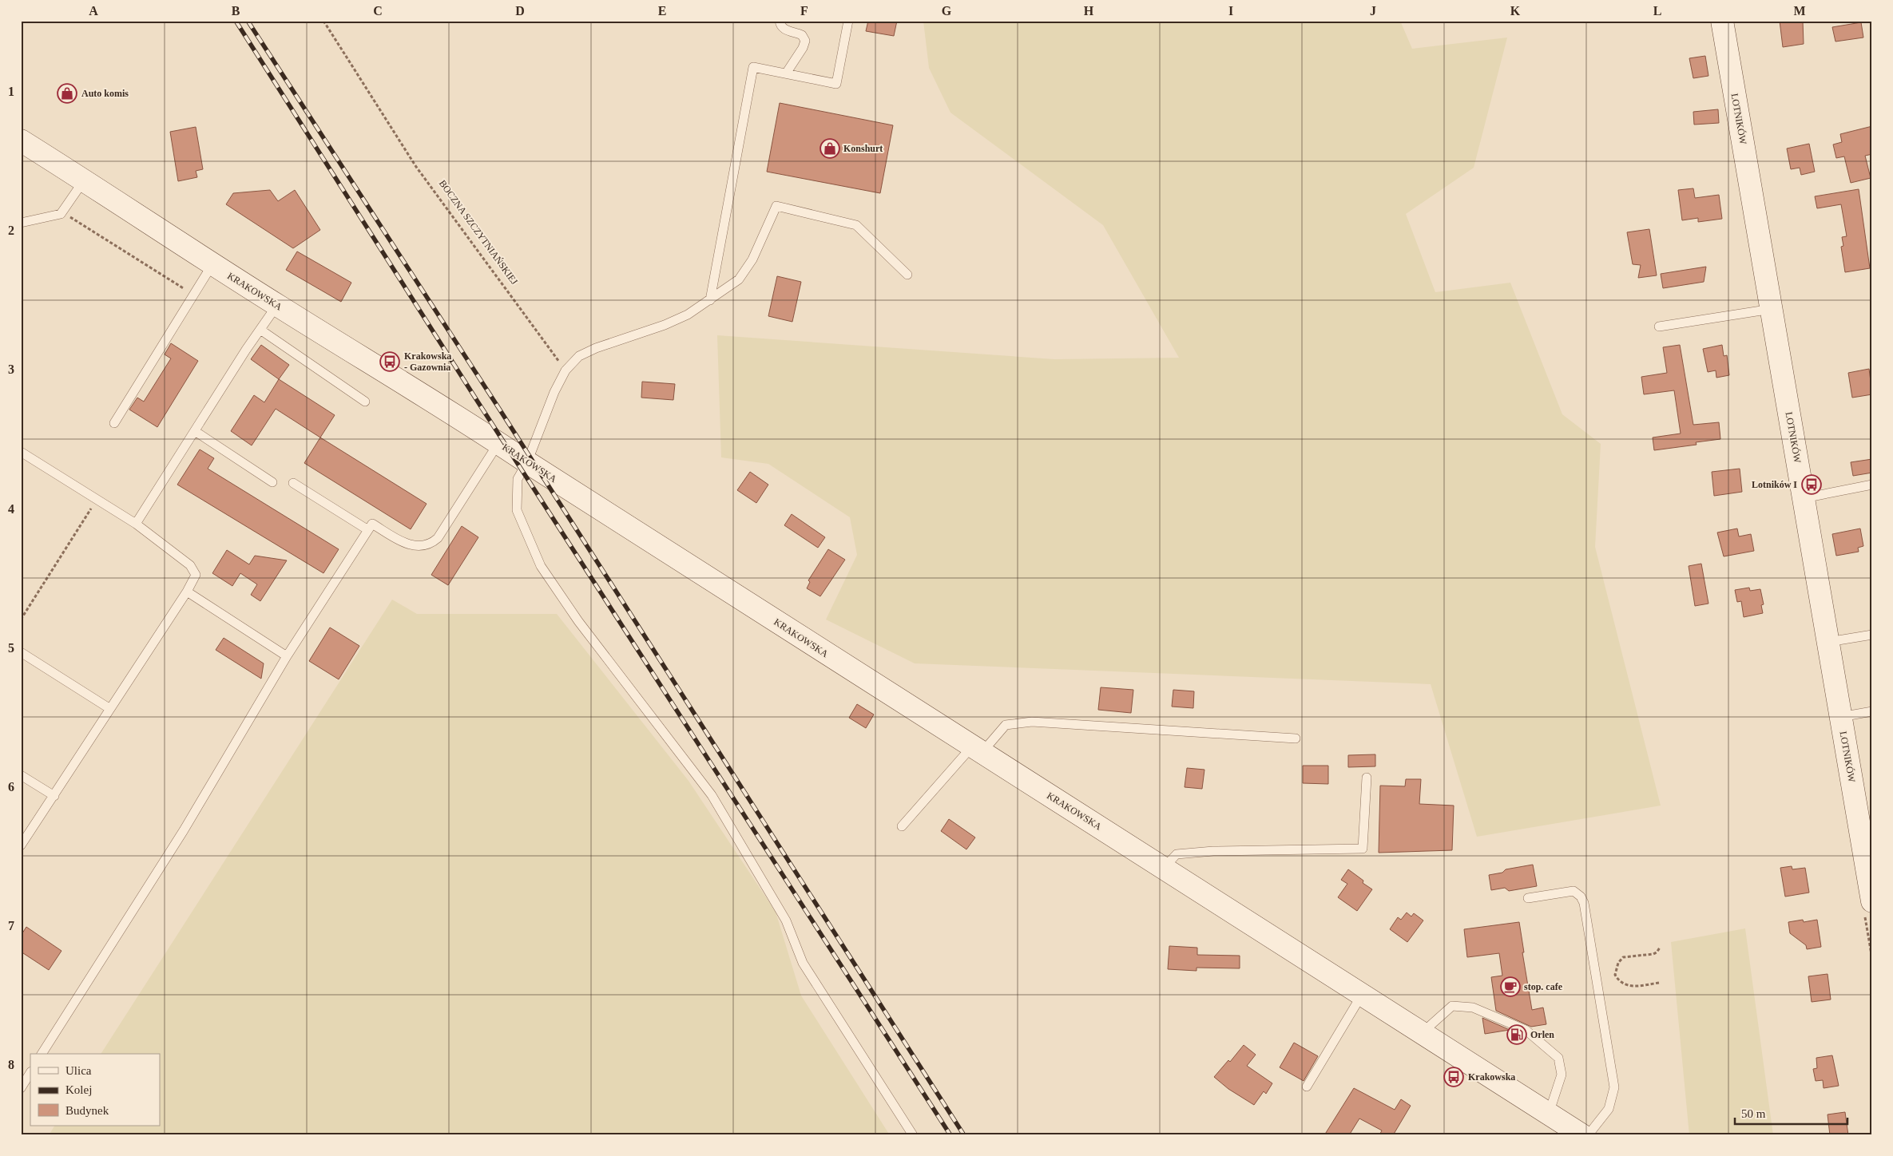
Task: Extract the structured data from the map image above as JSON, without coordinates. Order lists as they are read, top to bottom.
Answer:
{
  "streets": {
    "main road": ["LOTNIKÓW", "KRAKOWSKA"],
    "path": ["BOCZNA SZCZYTNIAŃSKIEJ"]
  },
  "places": {
    "shop": ["Auto komis", "Konshurt"],
    "bus stop": ["Krakowska - Gazownia", "Lotników I", "Krakowska"],
    "cafe": ["stop. cafe"],
    "fuel station": ["Orlen"]
  },
  "legend": ["Ulica", "Kolej", "Budynek"],
  "scale_bar": "50 m",
  "grid": {
    "columns": [
      "A",
      "B",
      "C",
      "D",
      "E",
      "F",
      "G",
      "H",
      "I",
      "J",
      "K",
      "L",
      "M"
    ],
    "rows": [
      "1",
      "2",
      "3",
      "4",
      "5",
      "6",
      "7",
      "8"
    ]
  }
}
